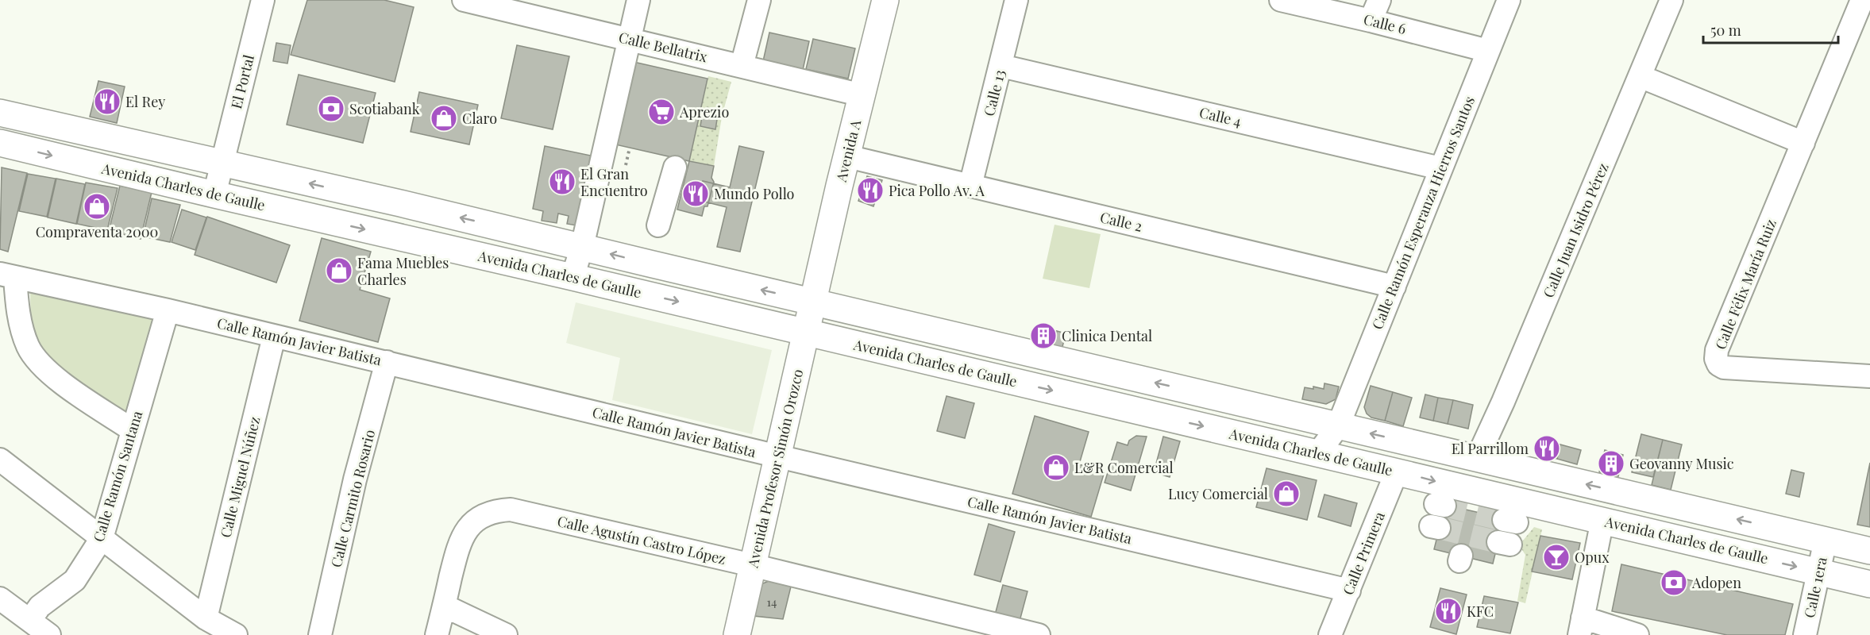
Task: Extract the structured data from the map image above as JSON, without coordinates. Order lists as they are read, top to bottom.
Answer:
{
  "streets": {
    "main road": ["Avenida A", "Avenida Charles de Gaulle", "Avenida Profesor Simón Orozco"],
    "street": [
      "Calle 6",
      "Calle Bellatrix",
      "El Portal",
      "Calle 13",
      "Calle 4",
      "Calle Ramón Esperanza Hierros Santos",
      "Calle 2",
      "Calle Juan Isidro Pérez",
      "Calle Félix María Ruiz",
      "Calle Ramón Javier Batista",
      "Calle Ramón Santana",
      "Calle Miguel Núñez",
      "Calle Carmito Rosario",
      "Calle Agustín Castro López",
      "Calle Primera",
      "Calle 1era"
    ]
  },
  "crossings": [
    ["Calle 6", "Calle Ramón Esperanza Hierros Santos"],
    ["Calle Bellatrix", "Avenida A"],
    ["El Portal", "Avenida Charles de Gaulle"],
    ["Calle 13", "Calle 4"],
    ["Calle 13", "Calle 2"],
    ["Calle 4", "Calle Ramón Esperanza Hierros Santos"],
    ["Avenida A", "Calle 2"],
    ["Avenida A", "Avenida Profesor Simón Orozco"],
    ["Avenida Charles de Gaulle", "Calle Ramón Esperanza Hierros Santos"],
    ["Avenida Charles de Gaulle", "Avenida Profesor Simón Orozco"],
    ["Avenida Charles de Gaulle", "Calle Primera"],
    ["Avenida Charles de Gaulle", "Calle 1era"],
    ["Calle Ramón Esperanza Hierros Santos", "Calle 2"],
    ["Calle Ramón Javier Batista", "Avenida Profesor Simón Orozco"],
    ["Calle Ramón Javier Batista", "Calle Ramón Santana"],
    ["Calle Ramón Javier Batista", "Calle Miguel Núñez"],
    ["Calle Ramón Javier Batista", "Calle Carmito Rosario"],
    ["Calle Ramón Javier Batista", "Calle Primera"],
    ["Avenida Profesor Simón Orozco", "Calle Agustín Castro López"]
  ],
  "places": {
    "restaurant": [
      "El Rey",
      "El Gran Encuentro",
      "Pica Pollo Av. A",
      "Mundo Pollo",
      "El Parrillom",
      "KFC"
    ],
    "bank": ["Scotiabank", "Adopen"],
    "supermarket": ["Aprezio"],
    "shop": [
      "Claro",
      "Compraventa 2000",
      "Fama Muebles Charles",
      "L&R Comercial",
      "Lucy Comercial"
    ],
    "building": ["Clinica Dental", "Geovanny Music"],
    "bar": ["Opux"]
  },
  "house_numbers": ["14"],
  "scale_bar": "50 m"
}
